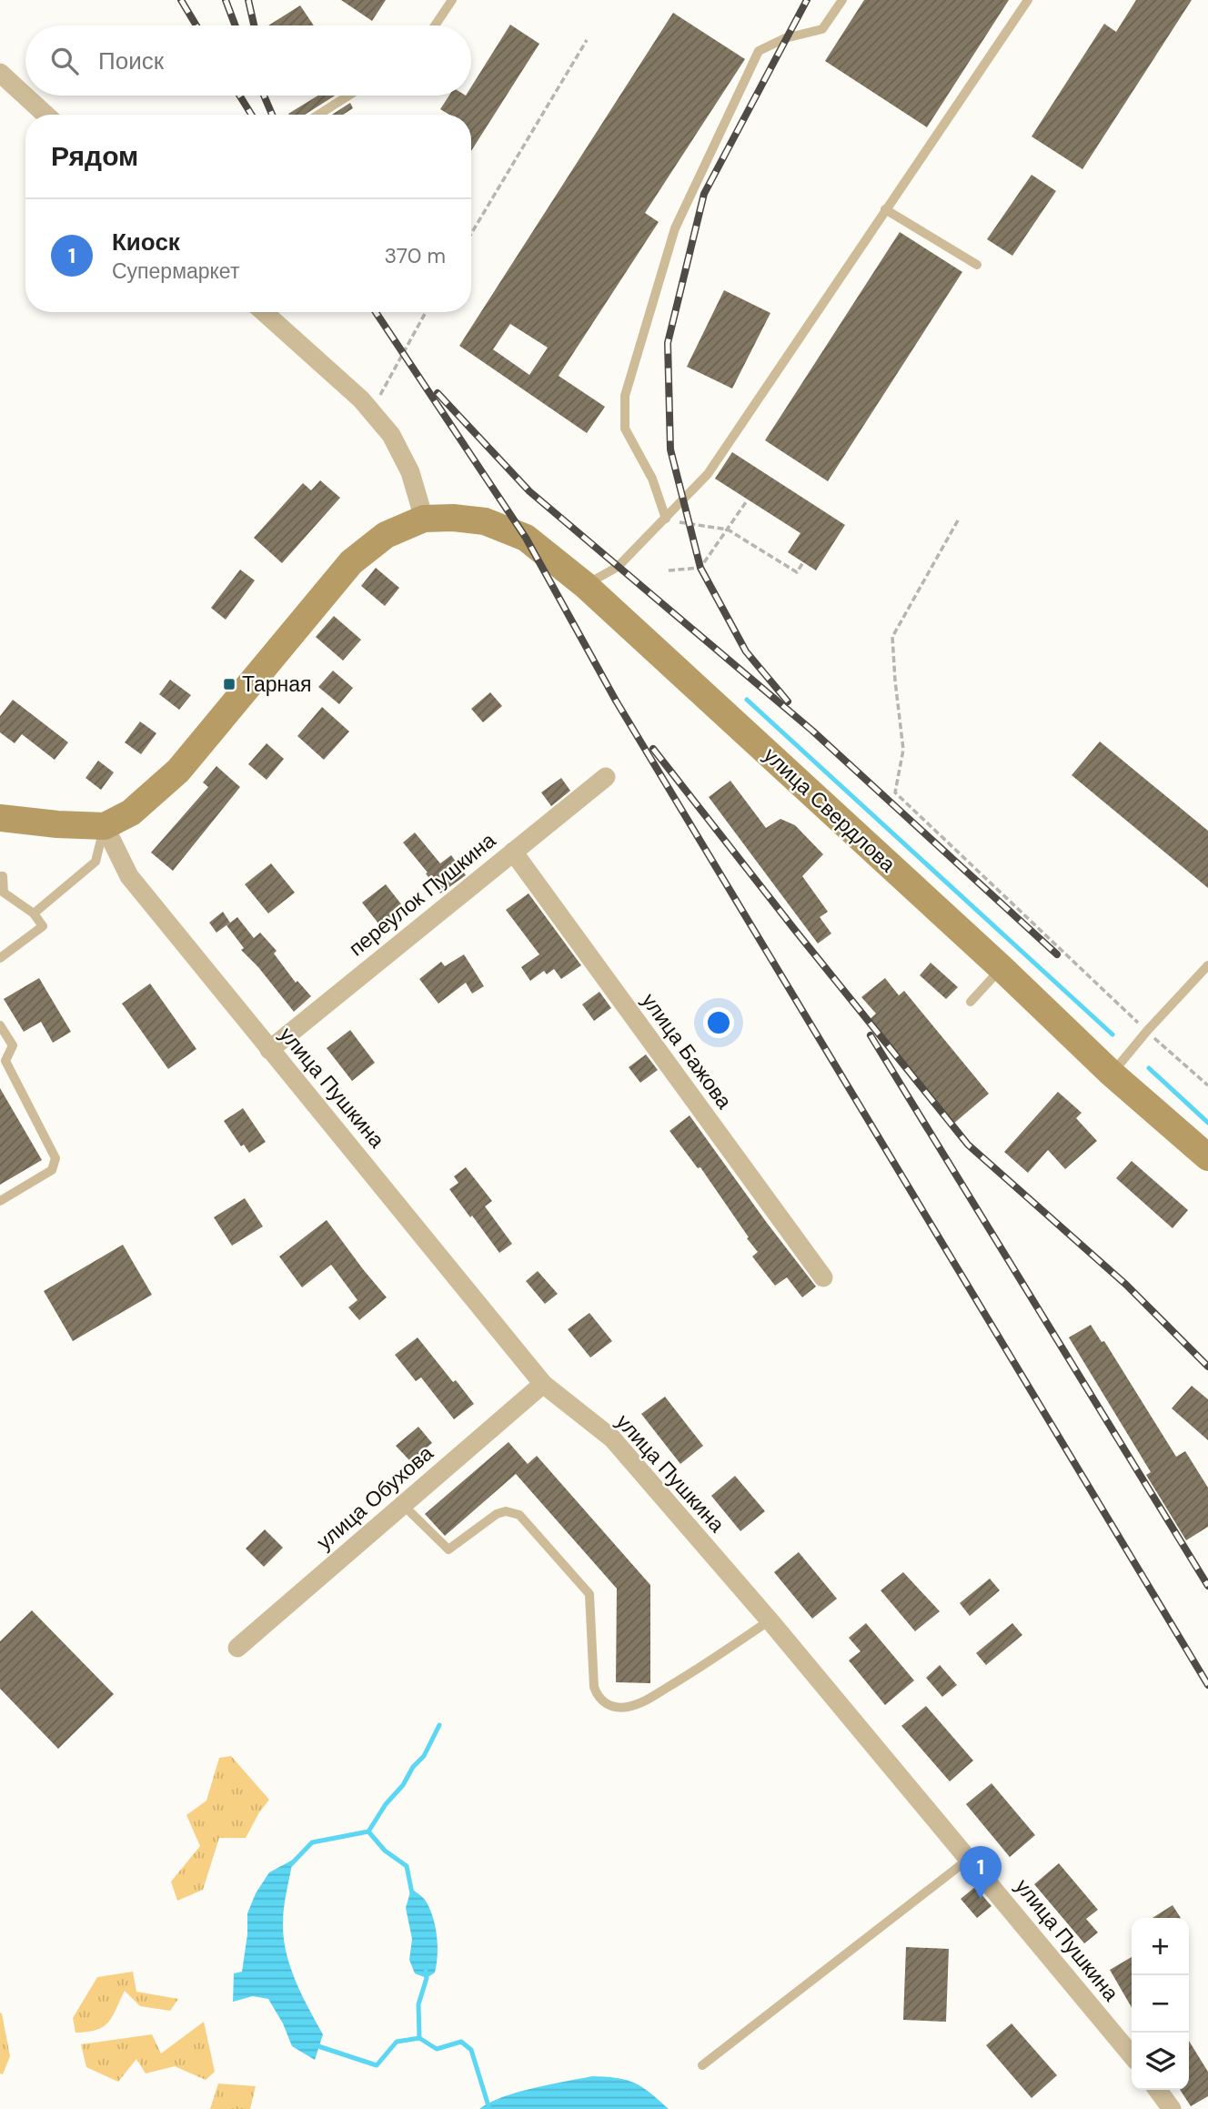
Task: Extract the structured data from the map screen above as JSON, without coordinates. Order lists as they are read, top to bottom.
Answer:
{
  "streets": {
    "main road": ["улица Свердлова"],
    "street": [
      "переулок Пушкина",
      "улица Бажова",
      "улица Пушкина",
      "улица Обухова"
    ]
  },
  "crossings": [
    ["переулок Пушкина", "улица Бажова"],
    ["переулок Пушкина", "улица Пушкина"],
    ["улица Пушкина", "улица Обухова"]
  ],
  "places": {
    "transit": ["Тарная"]
  },
  "page": {
    "search": "Поиск",
    "heading": "Рядом",
    "list": [
      {
        "mark": "1",
        "name": "Киоск",
        "note": "Супермаркет",
        "value": "370 m"
      }
    ],
    "pins": "1",
    "map_buttons": ["+", "−"]
  }
}
